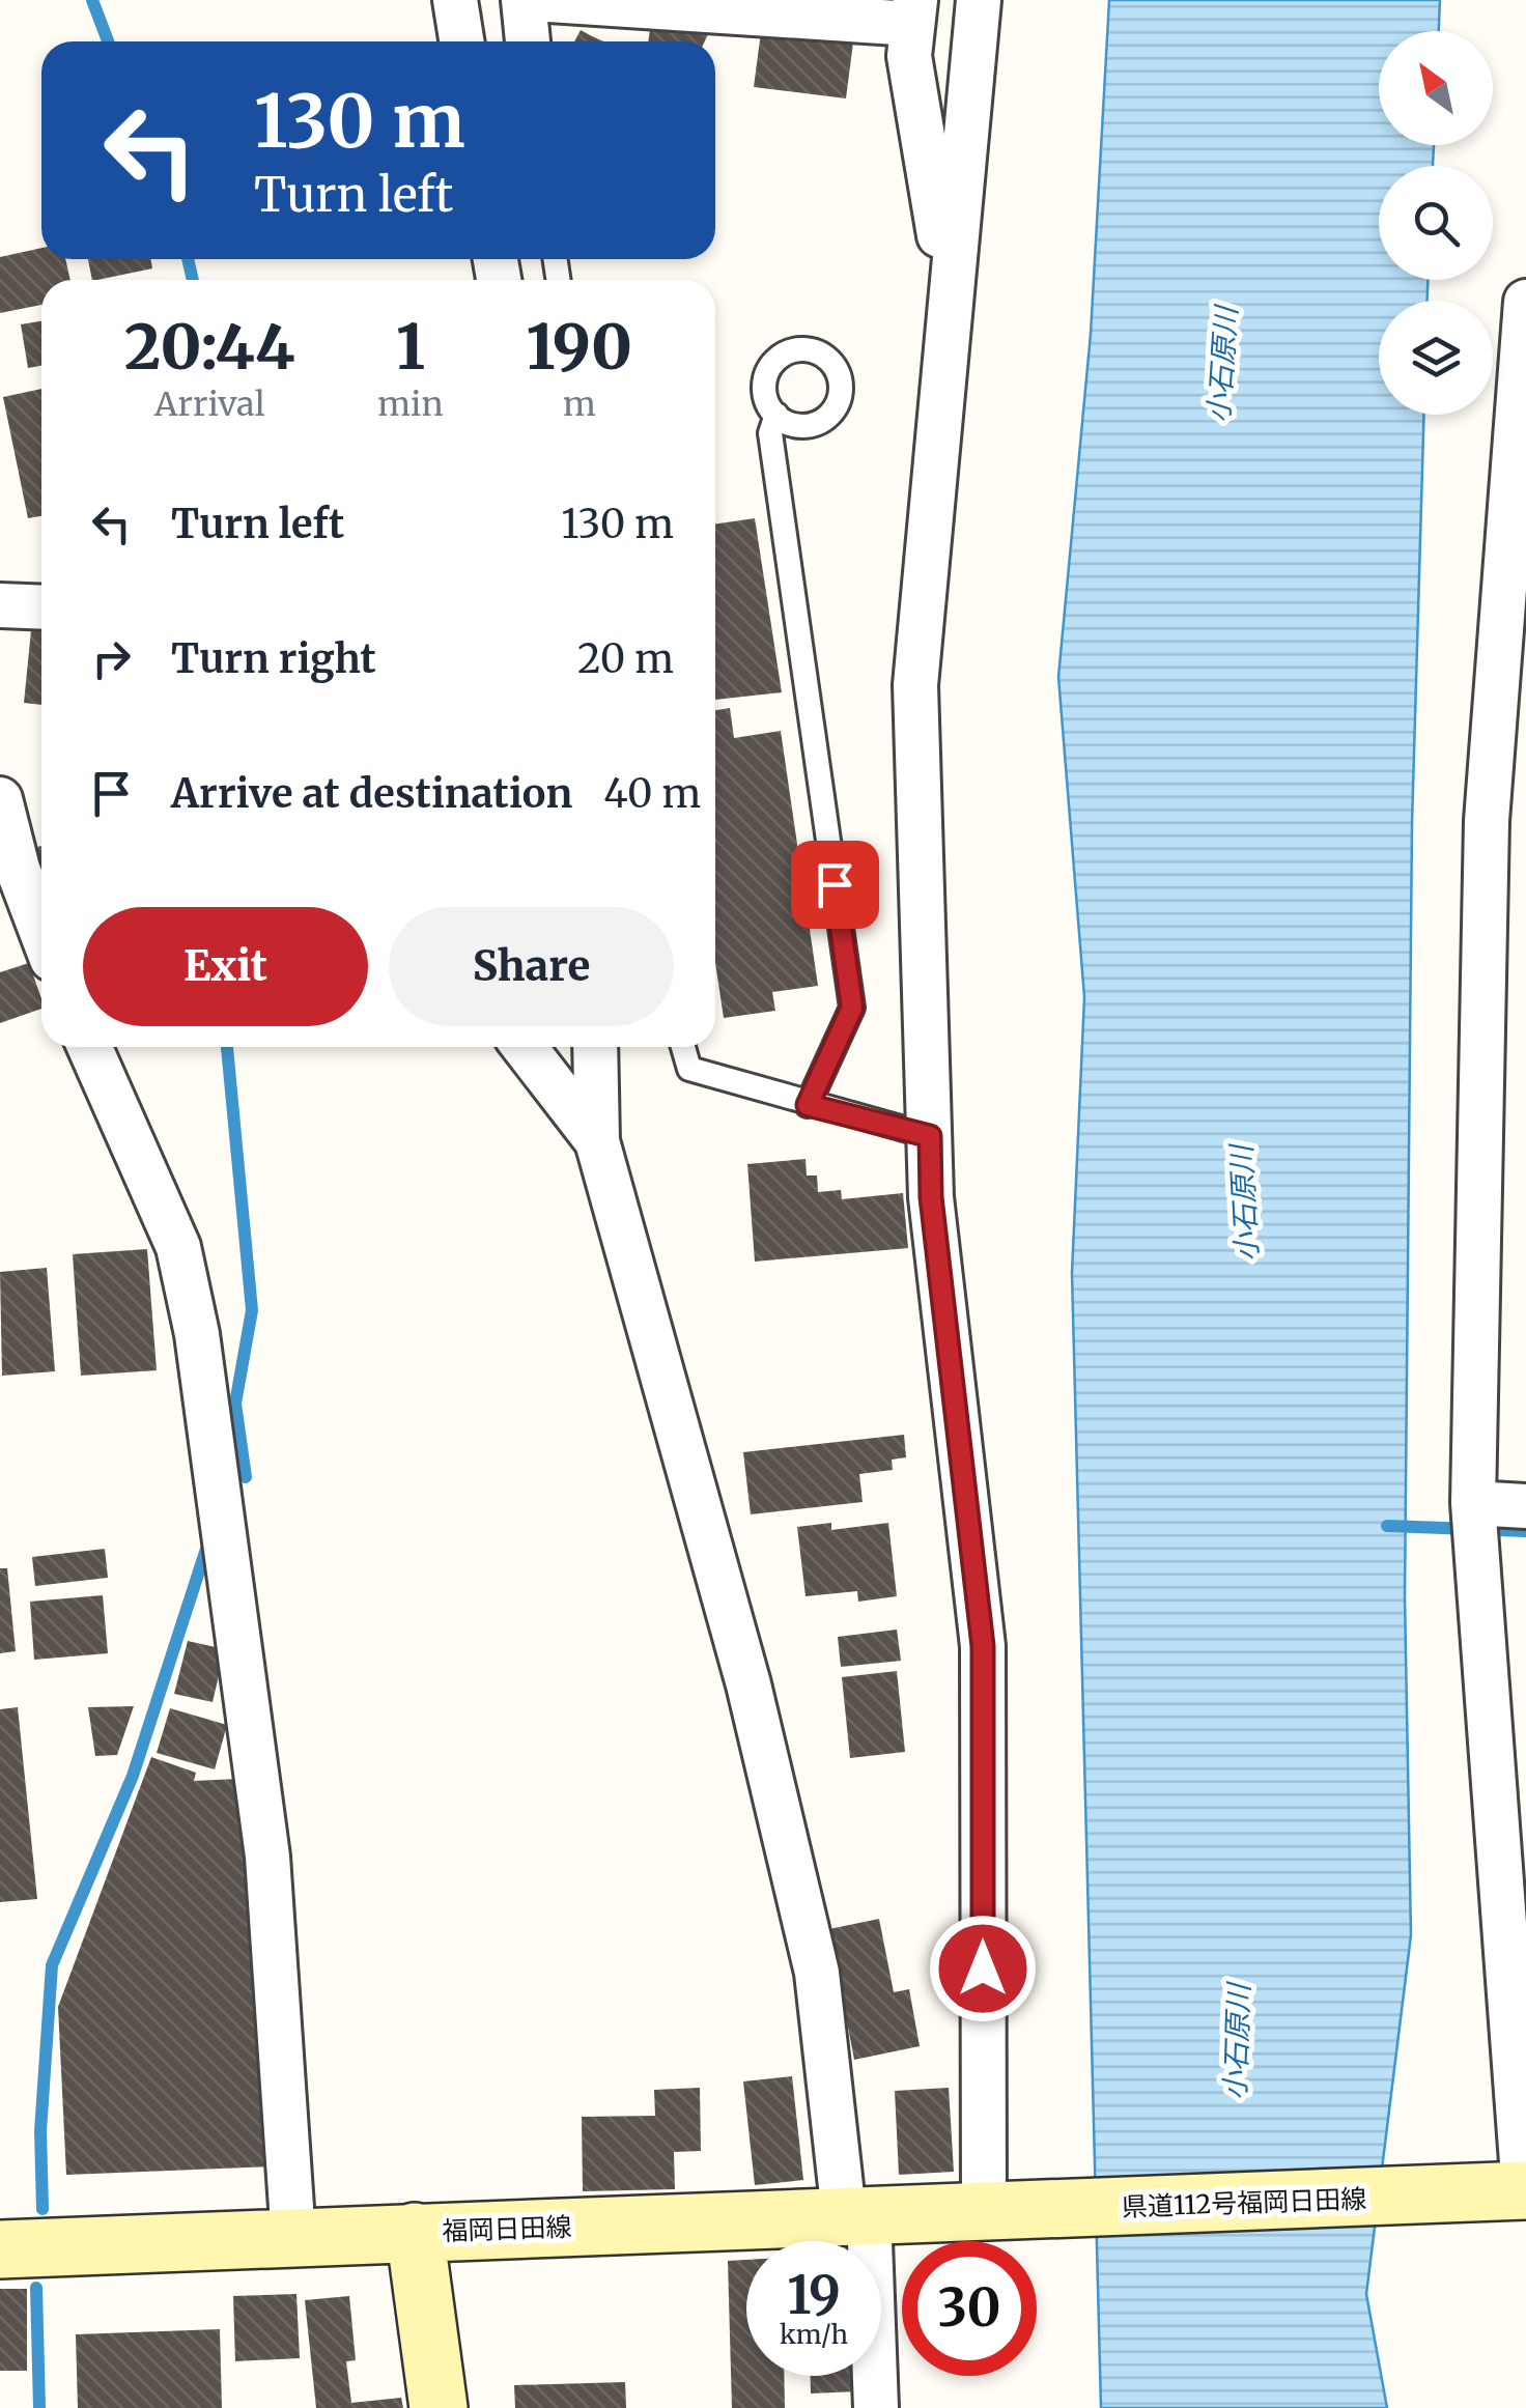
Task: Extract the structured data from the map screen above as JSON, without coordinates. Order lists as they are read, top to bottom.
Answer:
{
  "streets": {
    "main road": ["県道112号福岡日田線", "福岡日田線"]
  },
  "crossings": [
    ["県道112号福岡日田線", "福岡日田線"]
  ],
  "water": ["小石原川"],
  "north": "top left",
  "page": {
    "turn": ["130 m", "Turn left"],
    "eta": [
      "20:44",
      "Arrival",
      "1",
      "min",
      "190",
      "m"
    ],
    "list": [
      {
        "name": "Turn left",
        "value": "130 m"
      },
      {
        "name": "Turn right",
        "value": "20 m"
      },
      {
        "name": "Arrive at destination",
        "value": "40 m"
      }
    ],
    "buttons": ["Exit", "Share"],
    "speed": "19 km/h",
    "limit": "30"
  }
}
